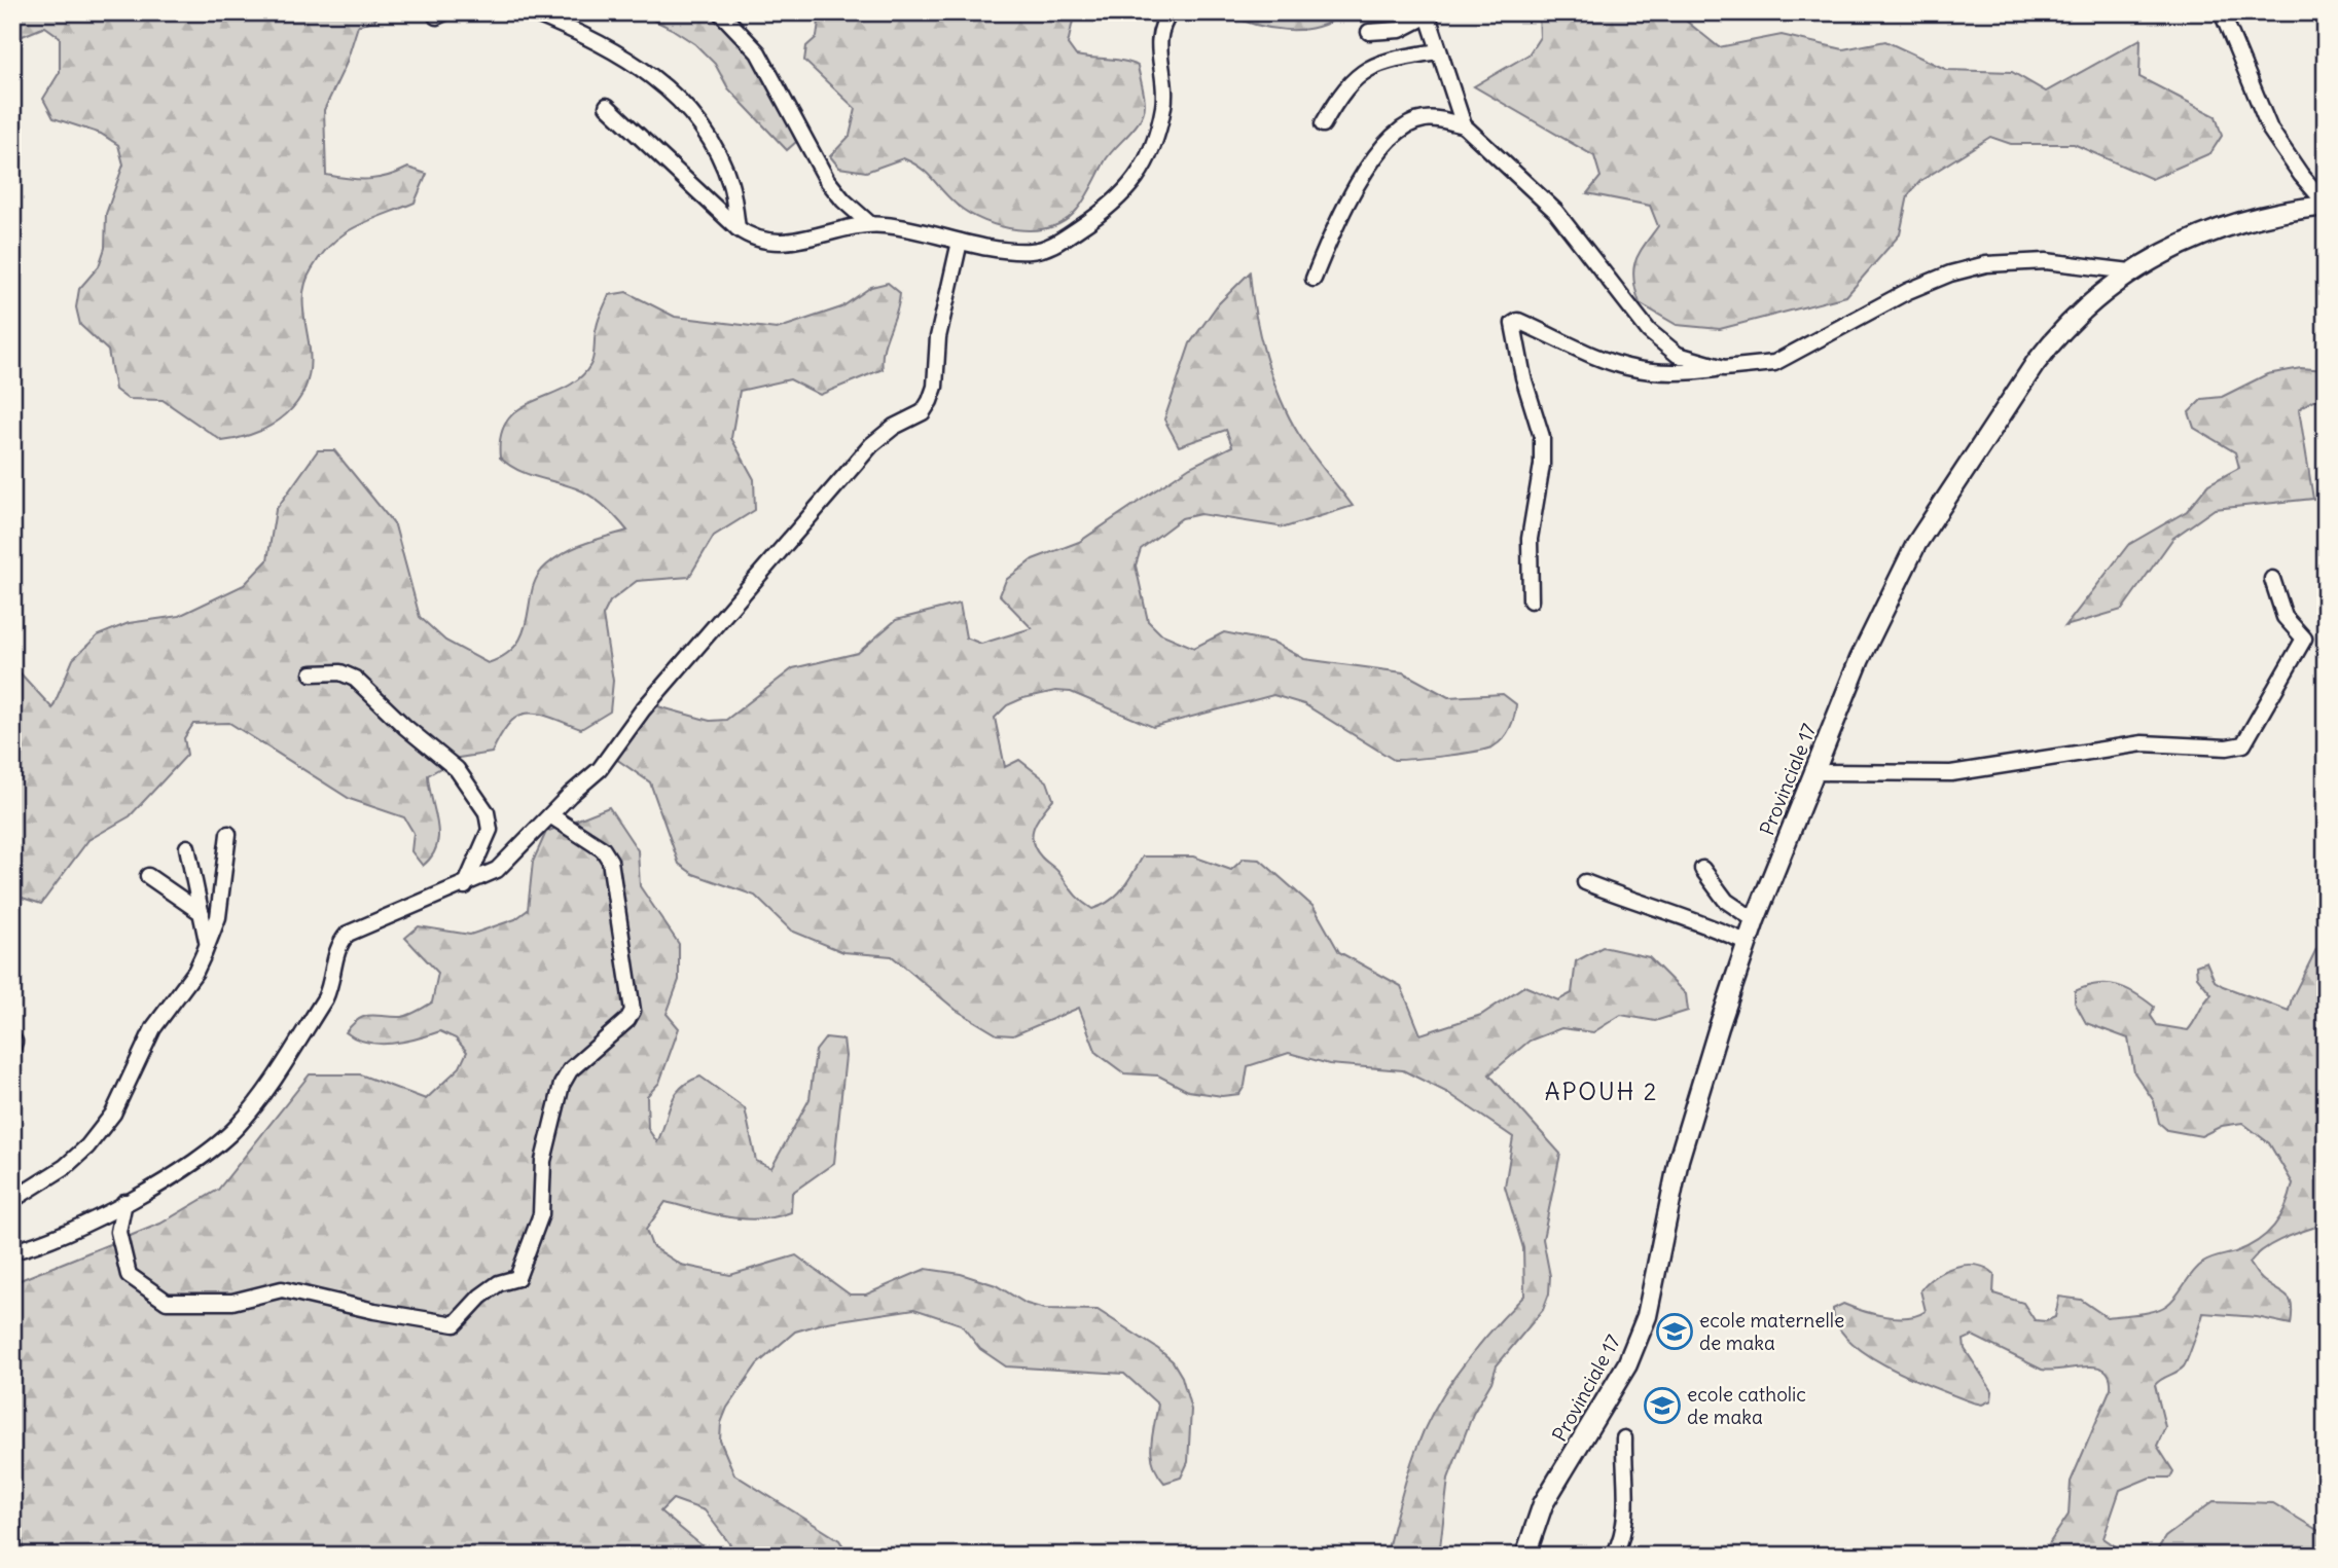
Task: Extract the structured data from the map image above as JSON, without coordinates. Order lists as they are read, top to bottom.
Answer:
{
  "streets": {
    "main road": ["Provinciale 17"]
  },
  "districts": ["APOUH 2"],
  "places": {
    "school or university": ["ecole maternelle de maka", "ecole catholic de maka"]
  }
}
